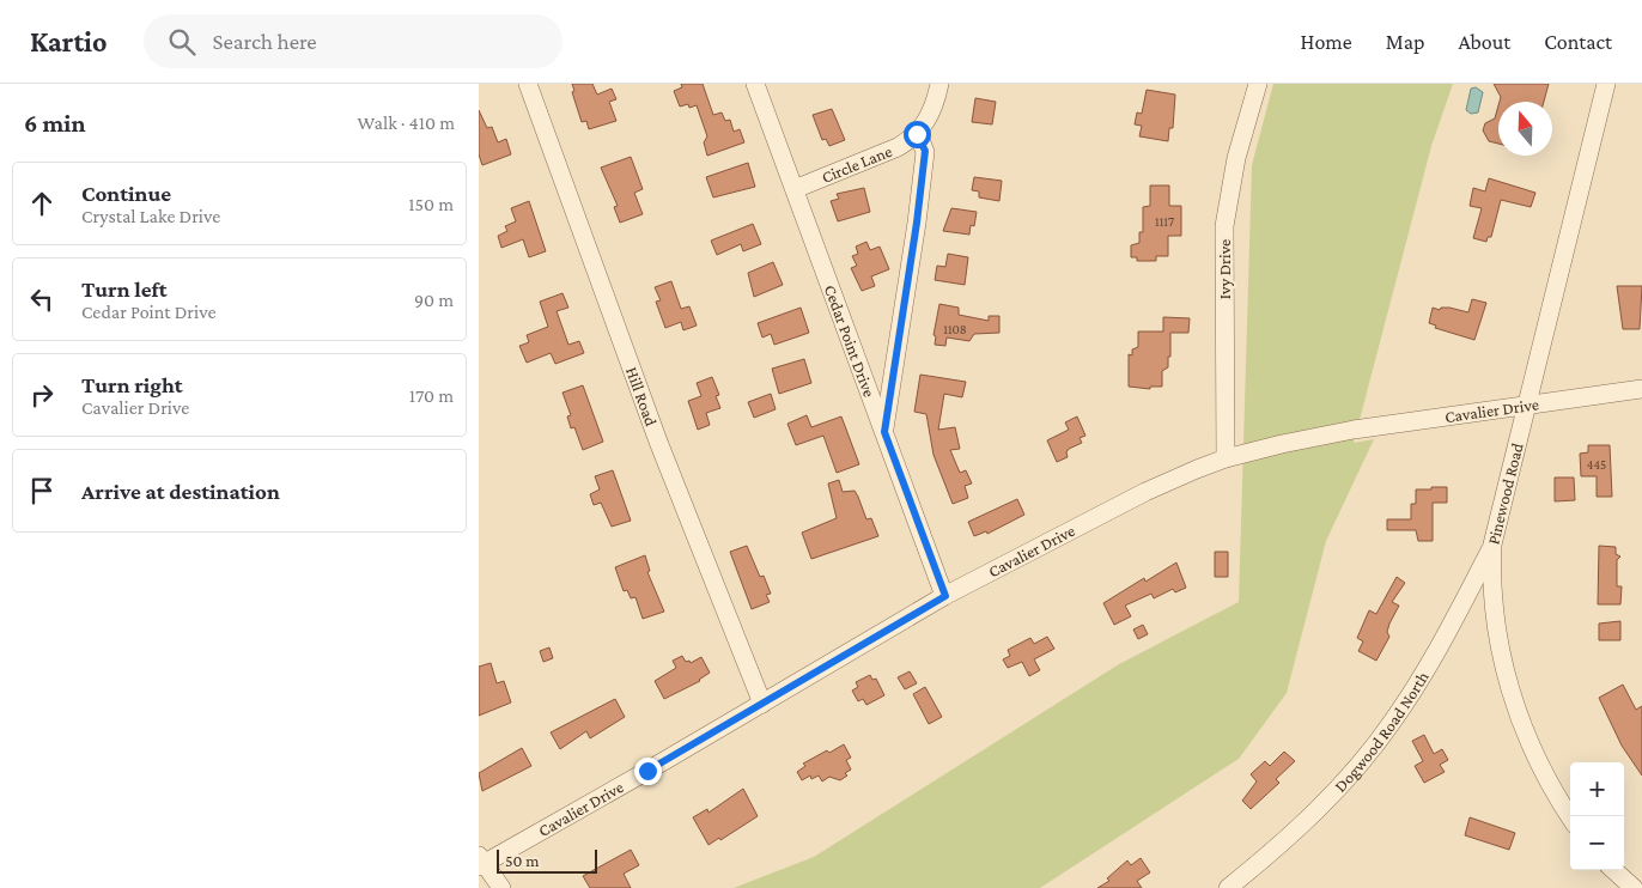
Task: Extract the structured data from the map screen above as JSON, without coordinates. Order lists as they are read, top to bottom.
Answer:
{
  "streets": {
    "street": [
      "Circle Lane",
      "Ivy Drive",
      "Cedar Point Drive",
      "Hill Road",
      "Cavalier Drive",
      "Pinewood Road",
      "Dogwood Road North"
    ]
  },
  "crossings": [
    ["Circle Lane", "Cedar Point Drive"],
    ["Ivy Drive", "Cavalier Drive"],
    ["Cedar Point Drive", "Cavalier Drive"],
    ["Hill Road", "Cavalier Drive"],
    ["Cavalier Drive", "Pinewood Road"],
    ["Pinewood Road", "Dogwood Road North"]
  ],
  "house_numbers": ["1117", "1108", "445"],
  "scale_bar": "50 m",
  "north": "top",
  "page": {
    "header": "Kartio",
    "search": "Search here",
    "nav": [
      "Home",
      "Map",
      "About",
      "Contact"
    ],
    "heading": ["6 min", "Walk · 410 m"],
    "list": [
      ["Continue", "Crystal Lake Drive", "150 m"],
      ["Turn left", "Cedar Point Drive", "90 m"],
      ["Turn right", "Cavalier Drive", "170 m"],
      "Arrive at destination"
    ],
    "map_buttons": ["+", "−"],
    "scale": "50 m"
  }
}
